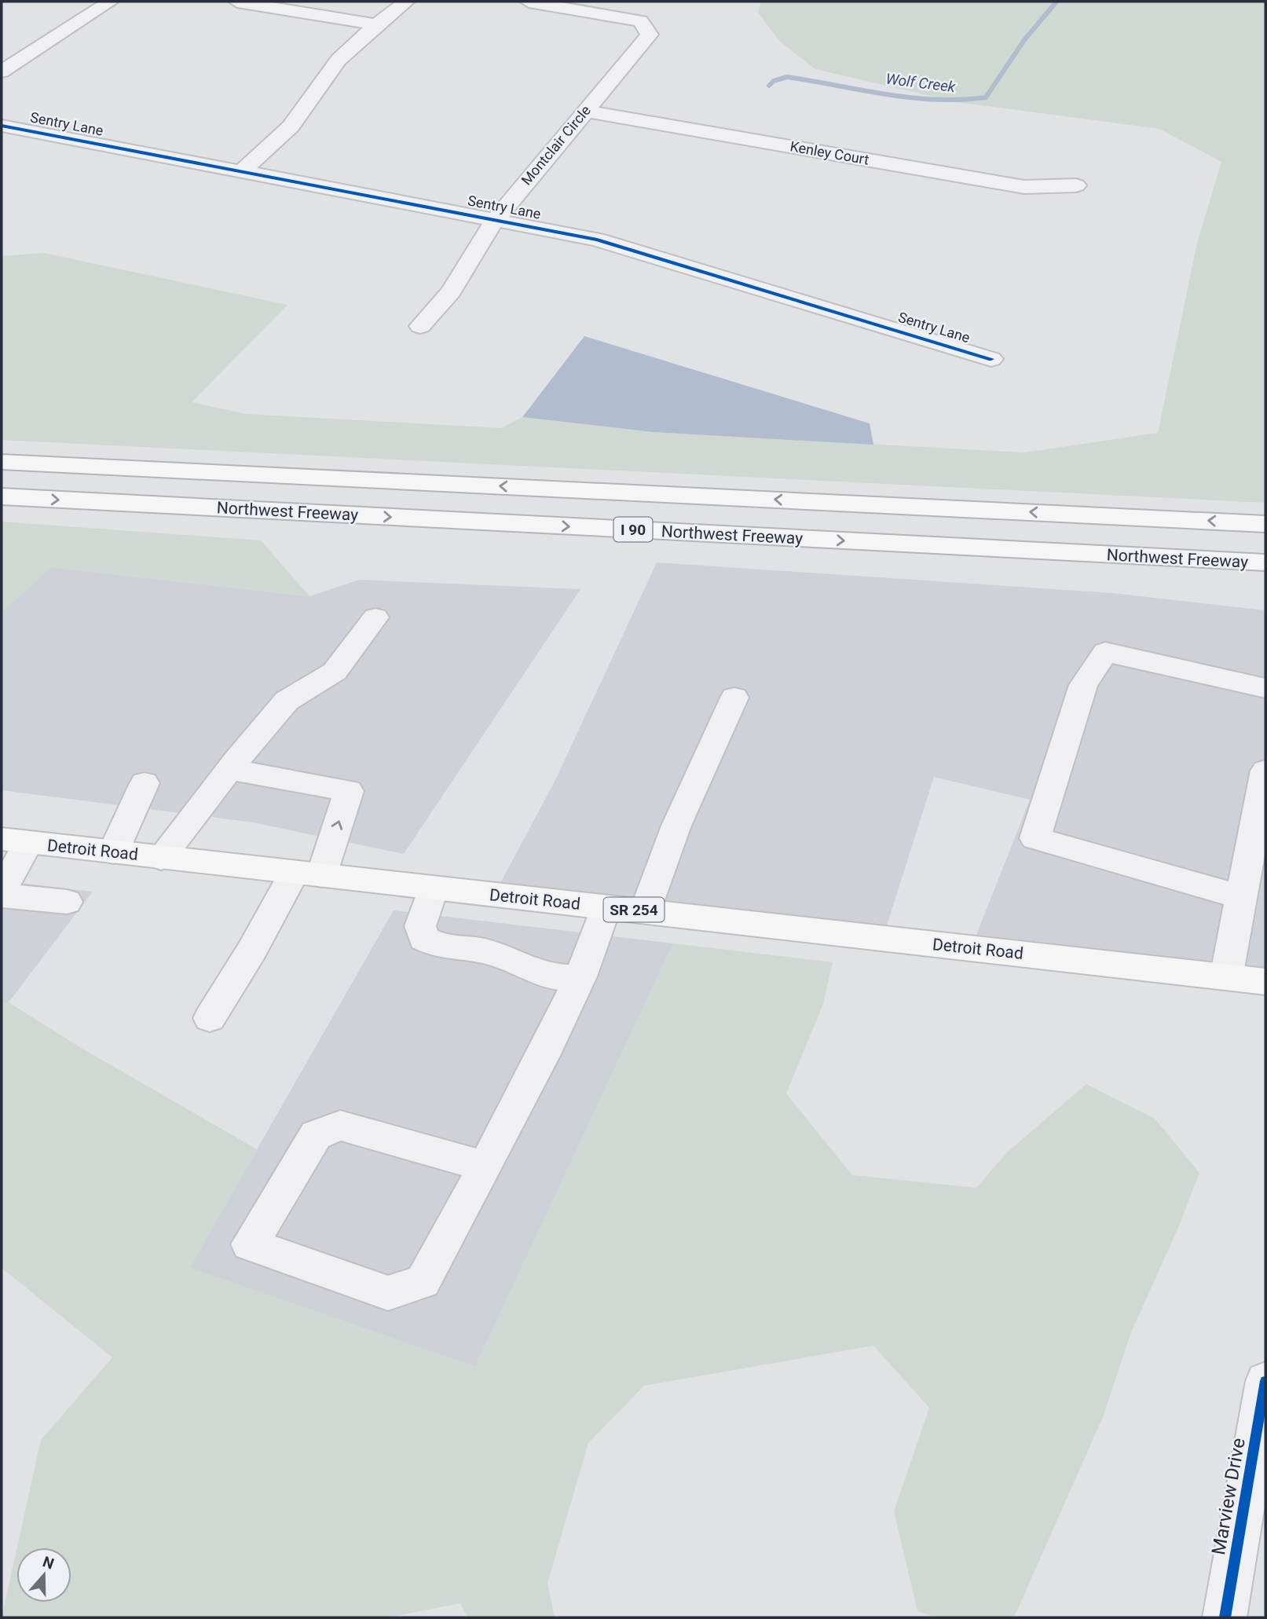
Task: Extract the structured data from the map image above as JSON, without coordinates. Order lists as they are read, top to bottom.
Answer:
{
  "streets": {
    "main road": [
      "Northwest Freeway",
      "I 90",
      "Detroit Road",
      "SR 254"
    ],
    "street": [
      "Sentry Lane",
      "Montclair Circle",
      "Kenley Court",
      "Marview Drive"
    ]
  },
  "crossings": [
    ["Sentry Lane", "Montclair Circle"],
    ["Montclair Circle", "Kenley Court"]
  ],
  "water": ["Wolf Creek"],
  "north": "top"
}
